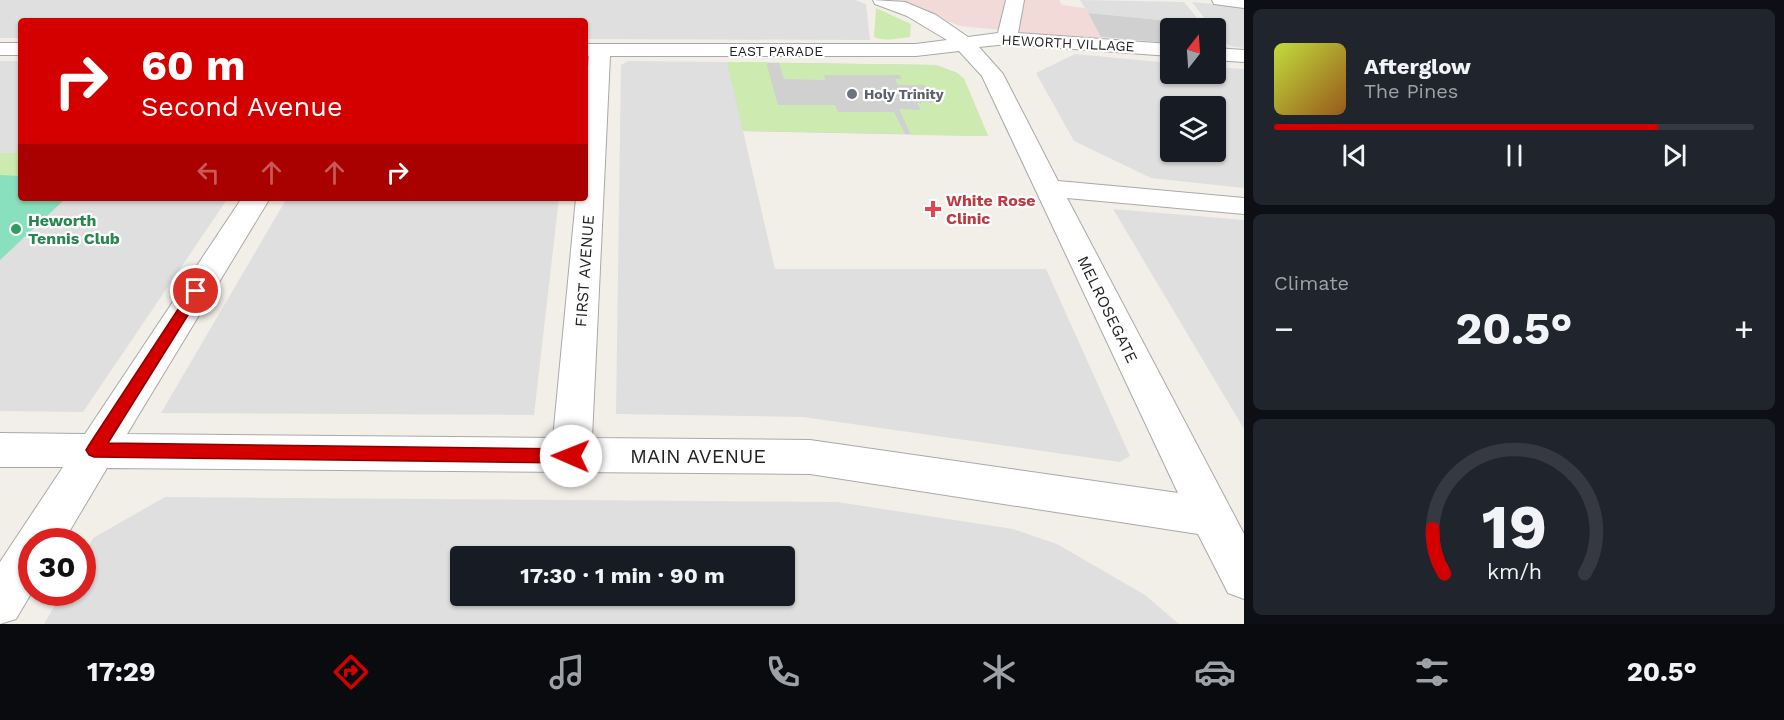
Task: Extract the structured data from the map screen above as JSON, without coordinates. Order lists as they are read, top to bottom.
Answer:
{
  "streets": {
    "street": [
      "HEWORTH VILLAGE",
      "EAST PARADE",
      "FIRST AVENUE",
      "MELROSEGATE",
      "MAIN AVENUE"
    ]
  },
  "crossings": [
    ["HEWORTH VILLAGE", "EAST PARADE"],
    ["HEWORTH VILLAGE", "MELROSEGATE"],
    ["EAST PARADE", "FIRST AVENUE"],
    ["EAST PARADE", "MELROSEGATE"],
    ["FIRST AVENUE", "MAIN AVENUE"],
    ["MELROSEGATE", "MAIN AVENUE"]
  ],
  "places": {
    "other": ["Holy Trinity", "Heworth Tennis Club"],
    "health": ["White Rose Clinic"]
  },
  "north": "top",
  "page": {
    "turn": ["60 m", "Second Avenue"],
    "song": ["Afterglow", "The Pines"],
    "tile": "Climate",
    "heat": ["−", "20.5°", "+"],
    "limit": "30",
    "trip": "17:30 · 1 min · 90 m",
    "tabs": ["17:29", "20.5°"],
    "gauge": ["19", "km/h"]
  }
}
